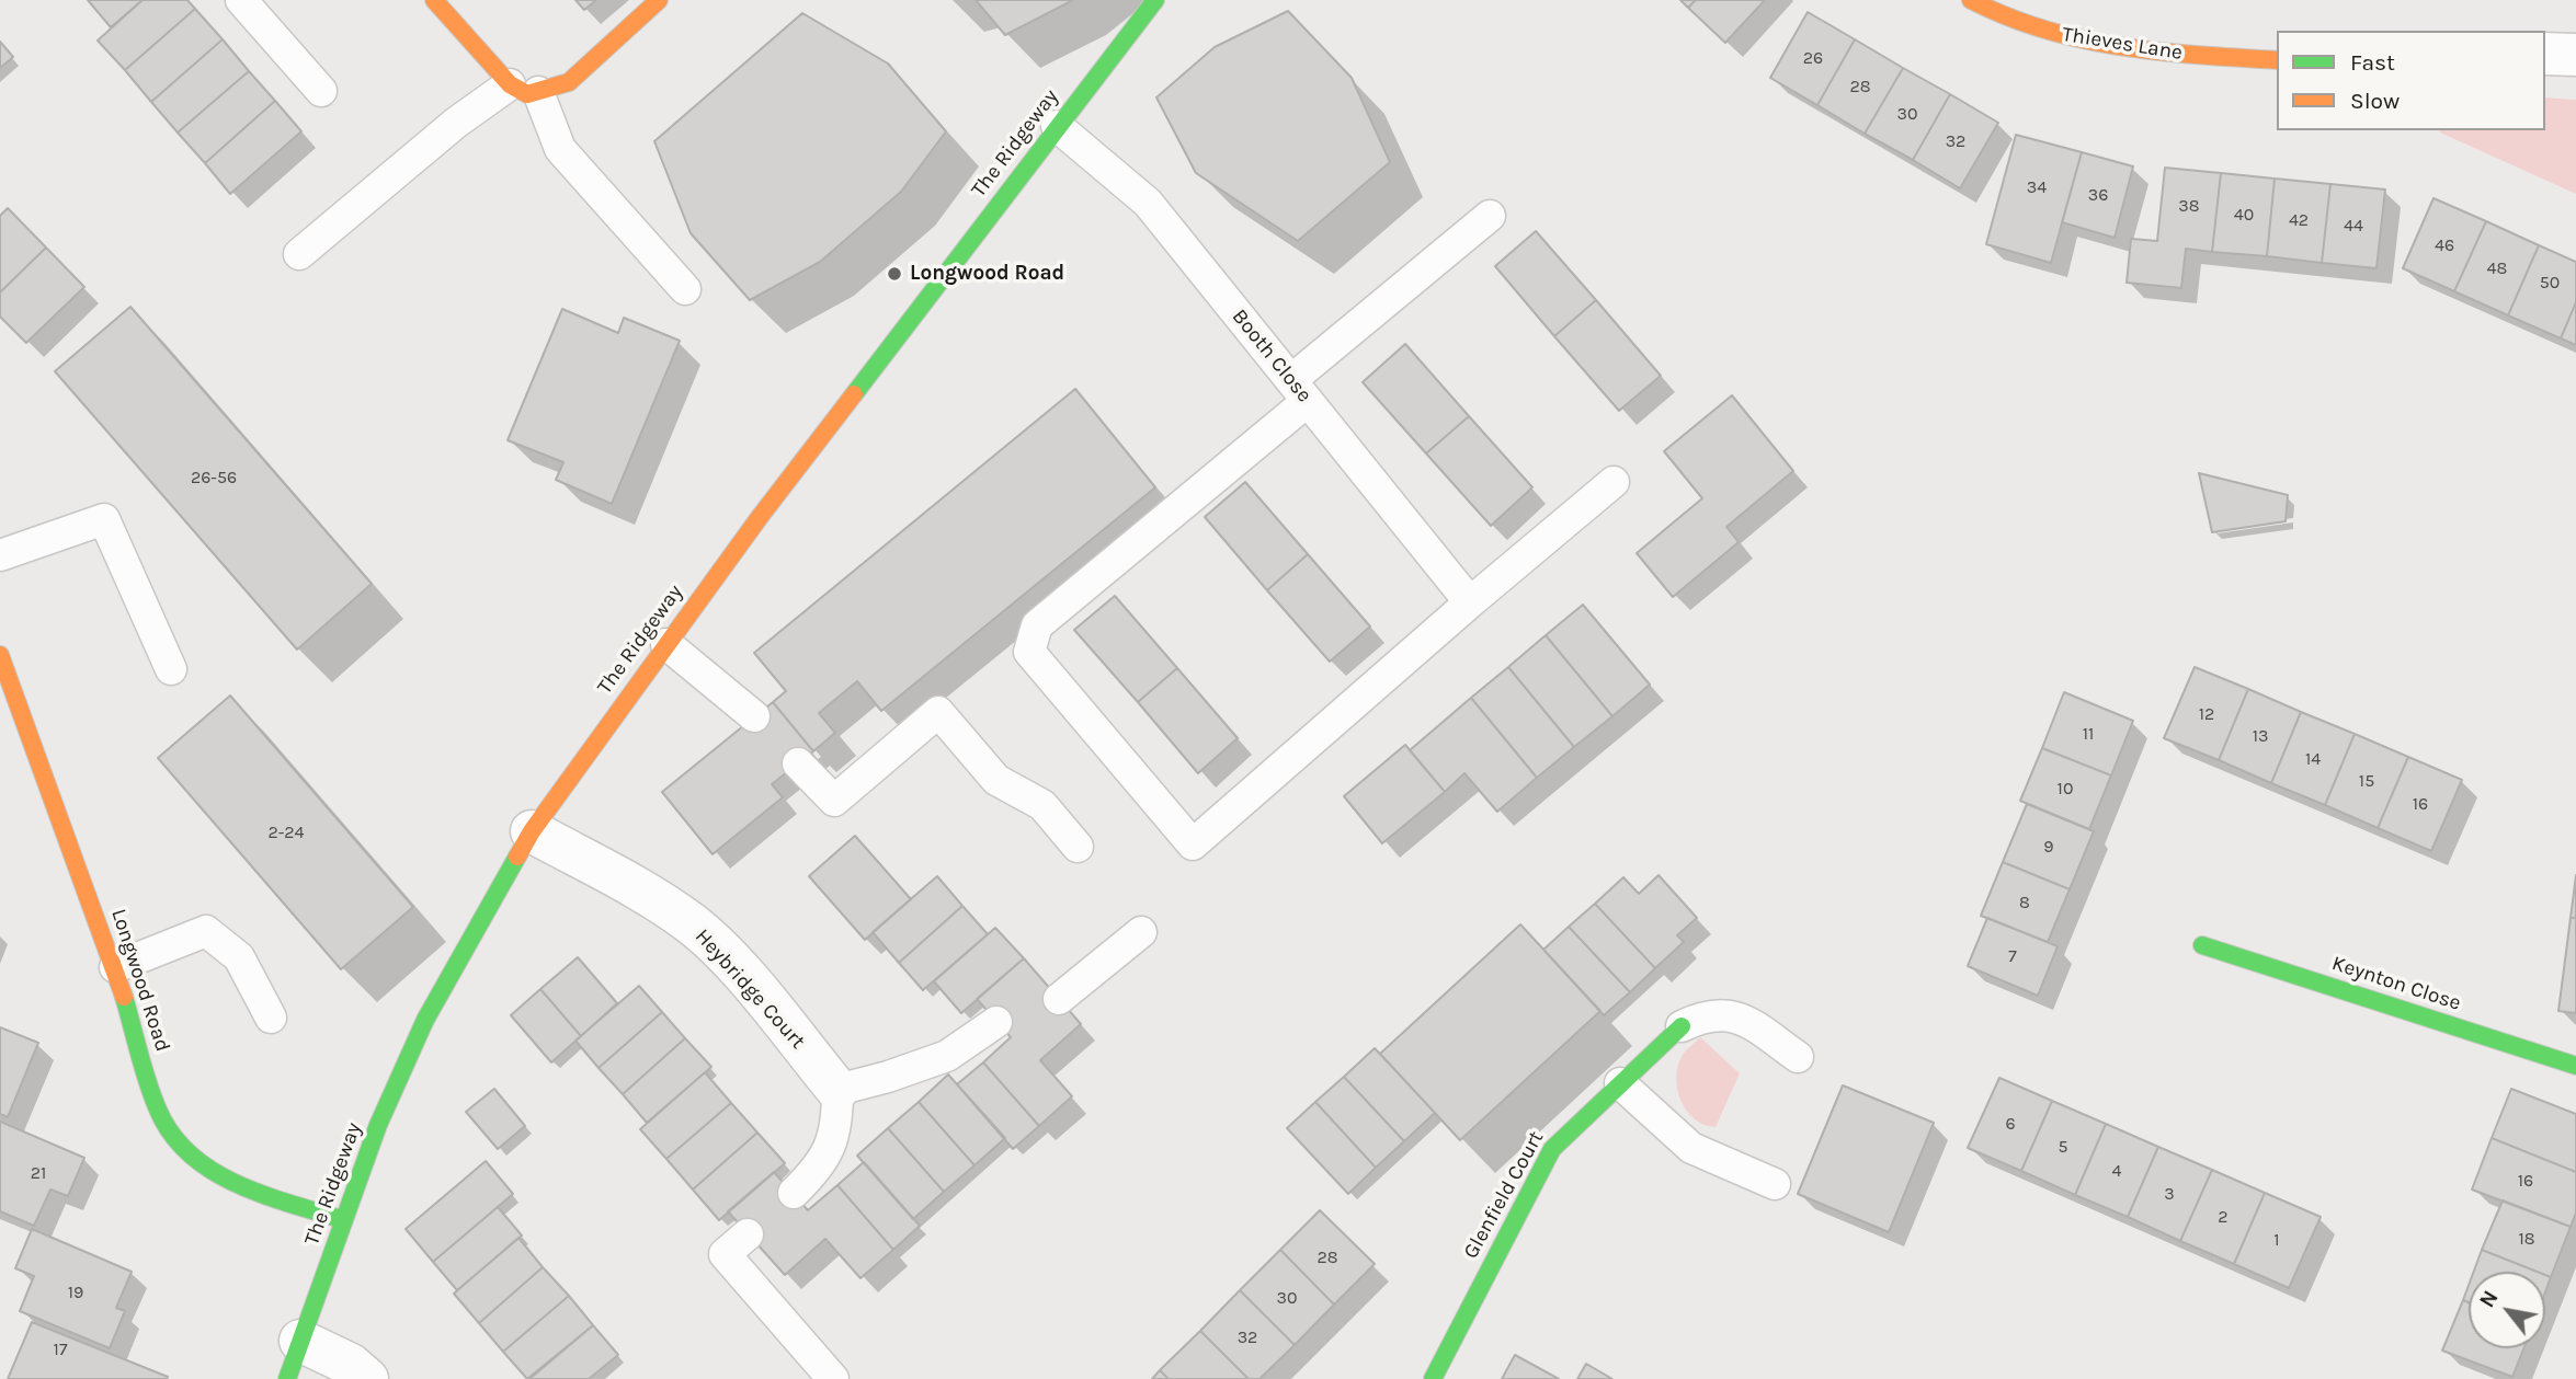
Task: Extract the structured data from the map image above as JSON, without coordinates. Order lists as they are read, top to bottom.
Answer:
{
  "streets": {
    "street": [
      "Thieves Lane",
      "The Ridgeway",
      "Longwood Road",
      "Keynton Close",
      "Heybridge Court",
      "Glenfield Court"
    ],
    "lane": ["Booth Close"]
  },
  "crossings": [
    ["The Ridgeway", "Booth Close"],
    ["The Ridgeway", "Longwood Road"],
    ["The Ridgeway", "Heybridge Court"]
  ],
  "places": ["Longwood Road"],
  "house_numbers": [
    "26",
    "28",
    "30",
    "32",
    "34",
    "36",
    "38",
    "40",
    "42",
    "44",
    "46",
    "48",
    "50",
    "26-56",
    "12",
    "11",
    "13",
    "14",
    "15",
    "10",
    "16",
    "2-24",
    "9",
    "8",
    "7",
    "6",
    "5",
    "4",
    "21",
    "16",
    "3",
    "2",
    "18",
    "1",
    "28",
    "19",
    "30",
    "32",
    "17"
  ],
  "legend": ["Fast", "Slow"],
  "north": "top left"
}
